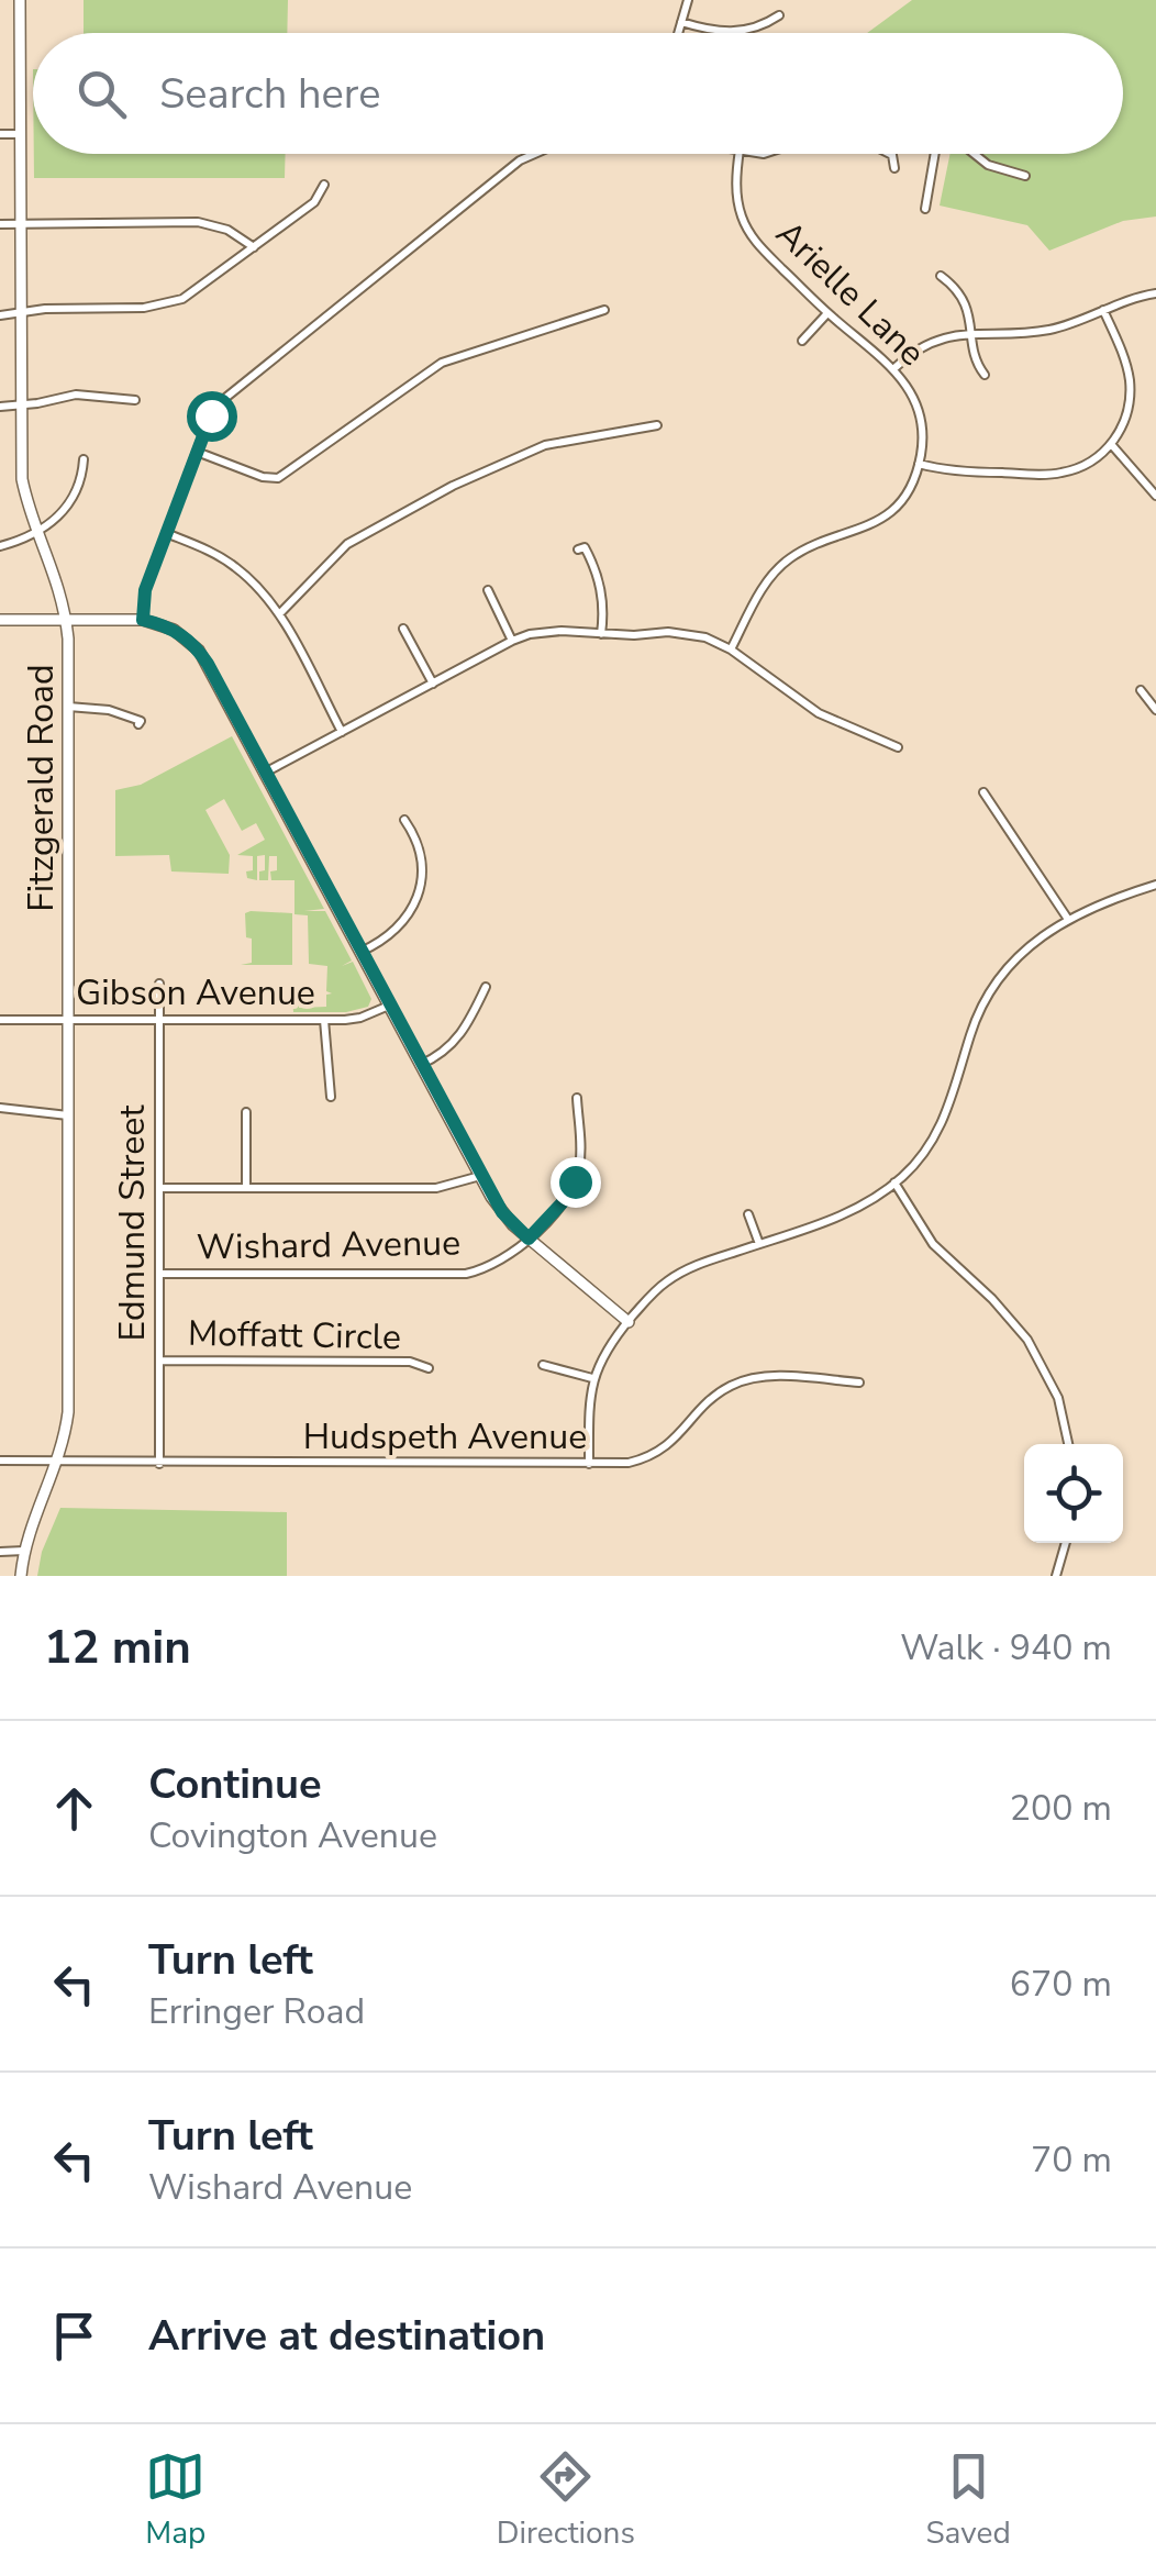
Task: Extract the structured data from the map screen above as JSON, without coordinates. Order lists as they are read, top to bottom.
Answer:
{
  "streets": {
    "main road": ["Fitzgerald Road"],
    "street": [
      "Arielle Lane",
      "Gibson Avenue",
      "Edmund Street",
      "Wishard Avenue",
      "Moffatt Circle",
      "Hudspeth Avenue"
    ]
  },
  "crossings": [
    ["Fitzgerald Road", "Gibson Avenue"],
    ["Fitzgerald Road", "Hudspeth Avenue"],
    ["Gibson Avenue", "Edmund Street"],
    ["Edmund Street", "Wishard Avenue"],
    ["Edmund Street", "Moffatt Circle"],
    ["Edmund Street", "Hudspeth Avenue"]
  ],
  "page": {
    "search": "Search here",
    "heading": ["12 min", "Walk · 940 m"],
    "list": [
      ["Continue", "Covington Avenue", "200 m"],
      ["Turn left", "Erringer Road", "670 m"],
      ["Turn left", "Wishard Avenue", "70 m"],
      "Arrive at destination"
    ],
    "nav": ["Map", "Directions", "Saved"]
  }
}
